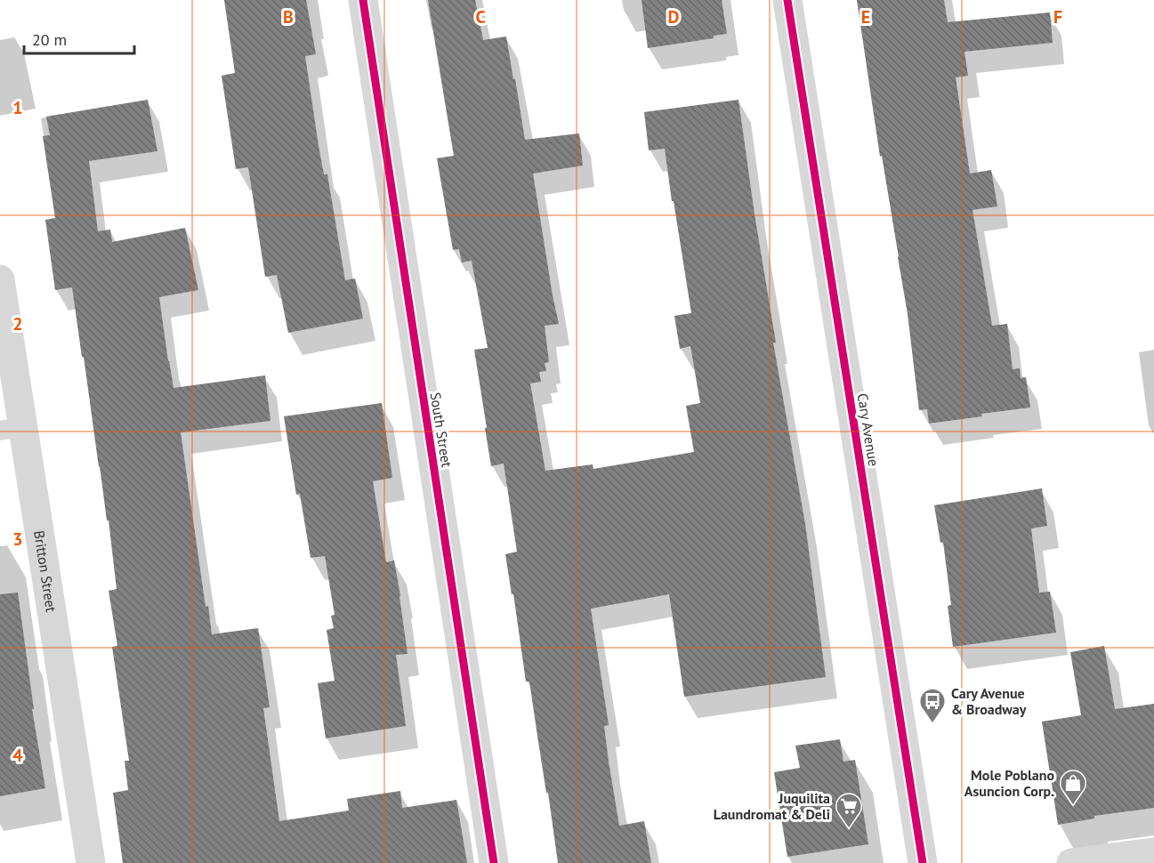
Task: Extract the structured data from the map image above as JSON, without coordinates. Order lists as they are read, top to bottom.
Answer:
{
  "streets": {
    "street": ["South Street", "Cary Avenue", "Britton Street"]
  },
  "places": {
    "bus stop": ["Cary Avenue & Broadway"],
    "shop": ["Mole Poblano Asuncion Corp."],
    "supermarket": ["Juquilita Laundromat & Deli"]
  },
  "scale_bar": "20 m",
  "grid": {
    "columns": [
      "B",
      "C",
      "D",
      "E",
      "F"
    ],
    "rows": [
      "1",
      "2",
      "3",
      "4"
    ]
  }
}
